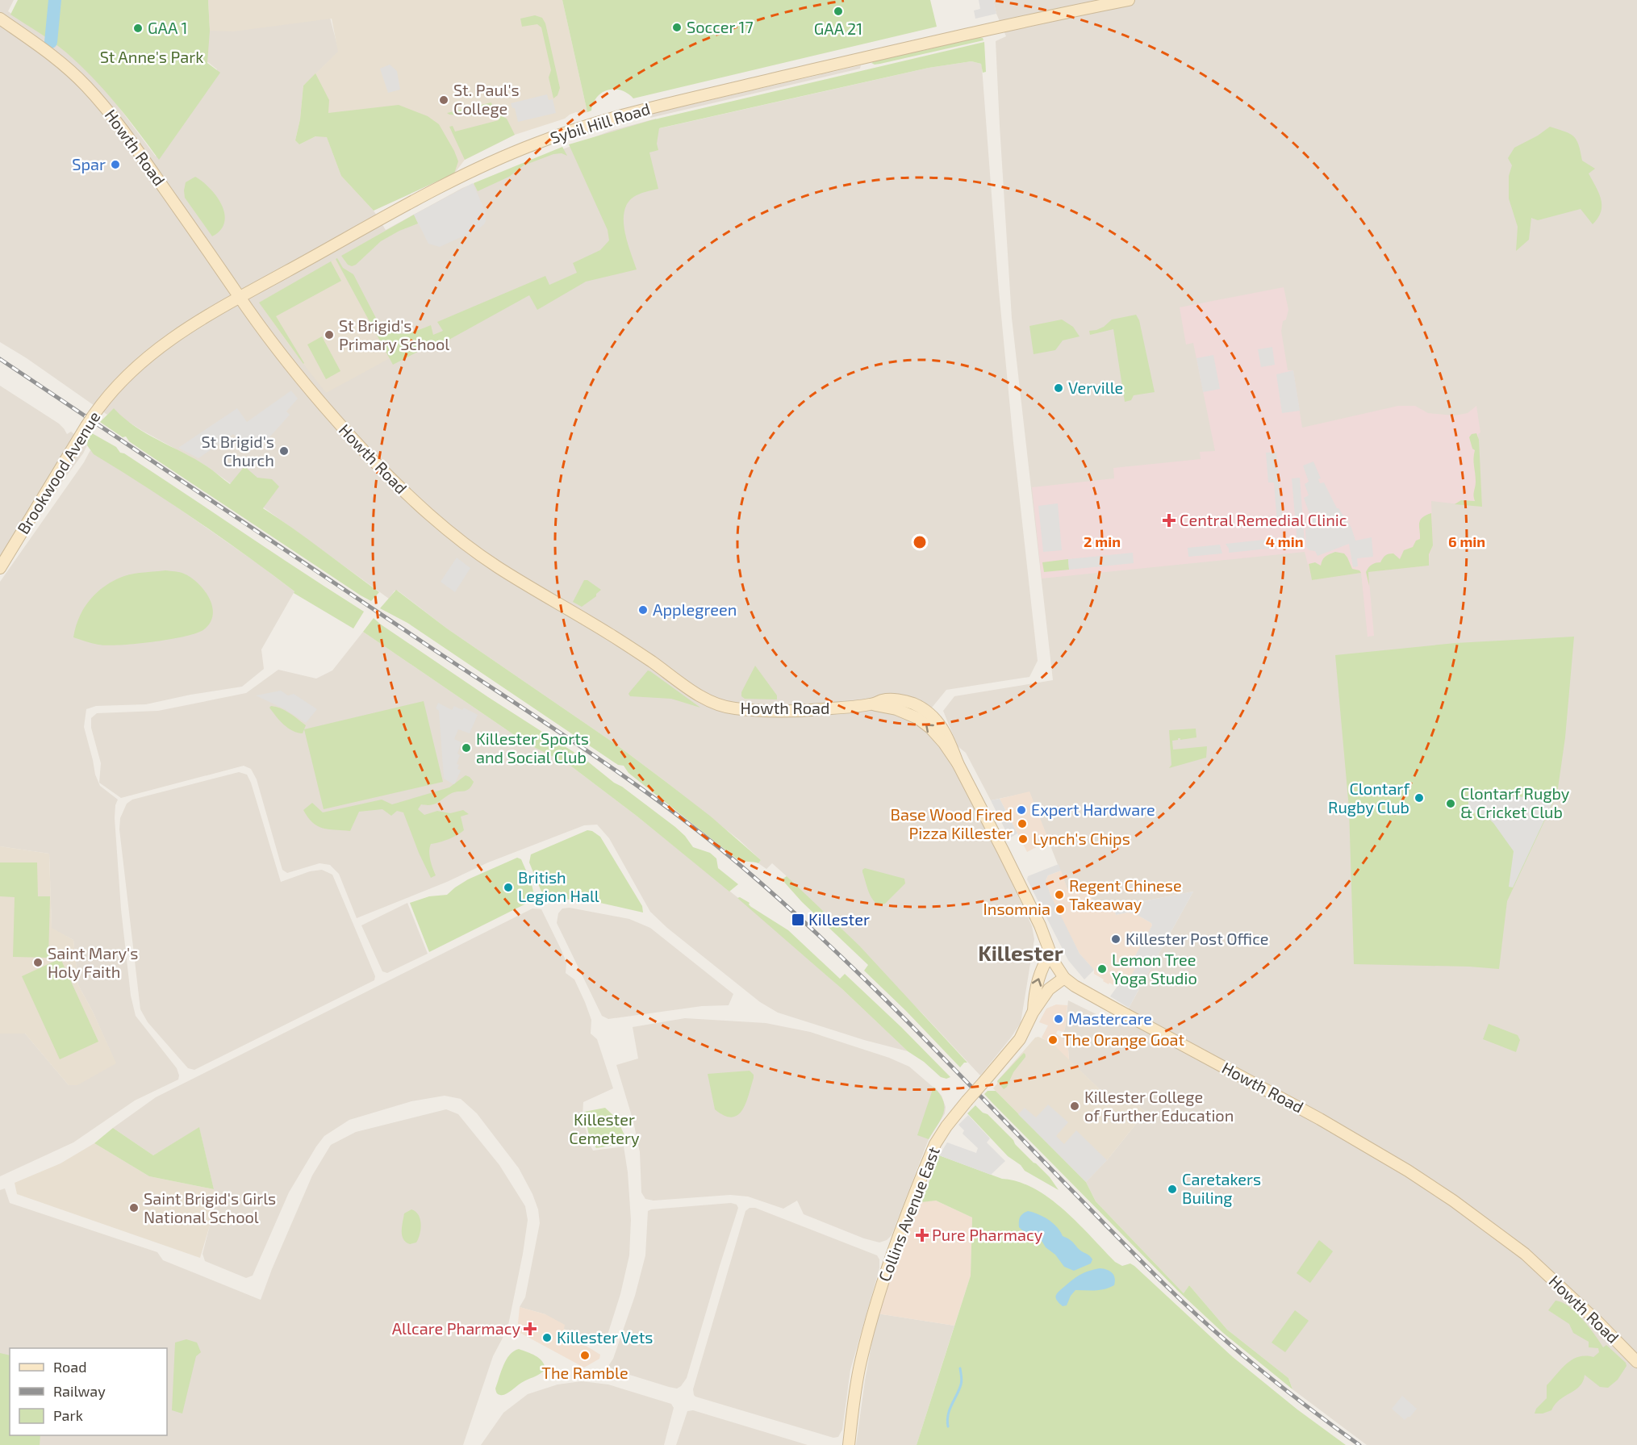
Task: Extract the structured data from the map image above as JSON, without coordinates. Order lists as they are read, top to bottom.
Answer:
{
  "streets": {
    "main road": [
      "Sybil Hill Road",
      "Howth Road",
      "Brookwood Avenue",
      "Collins Avenue East"
    ]
  },
  "crossings": [
    ["Sybil Hill Road", "Howth Road"],
    ["Sybil Hill Road", "Brookwood Avenue"],
    ["Howth Road", "Brookwood Avenue"],
    ["Howth Road", "Collins Avenue East"]
  ],
  "districts": ["Killester"],
  "parks": ["St Anne's Park", "Killester Cemetery"],
  "places": {
    "other": [
      "GAA 21",
      "Soccer 17",
      "GAA 1",
      "St. Paul's College",
      "Spar",
      "St Brigid's Primary School",
      "Verville",
      "St Brigid's Church",
      "Applegreen",
      "Killester Sports and Social Club",
      "Clontarf Rugby Club",
      "Clontarf Rugby & Cricket Club",
      "Expert Hardware",
      "Base Wood Fired Pizza Killester",
      "Lynch's Chips",
      "British Legion Hall",
      "Regent Chinese Takeaway",
      "Insomnia",
      "Killester Post Office",
      "Saint Mary's Holy Faith",
      "Lemon Tree Yoga Studio",
      "Mastercare",
      "The Orange Goat",
      "Killester College of Further Education",
      "Caretakers Builing",
      "Saint Brigid's Girls National School",
      "Killester Vets",
      "The Ramble"
    ],
    "health": ["Central Remedial Clinic", "Pure Pharmacy", "Allcare Pharmacy"],
    "transit": ["Killester"]
  },
  "legend": ["Road", "Railway", "Park"],
  "rings": ["2 min", "4 min", "6 min"]
}
